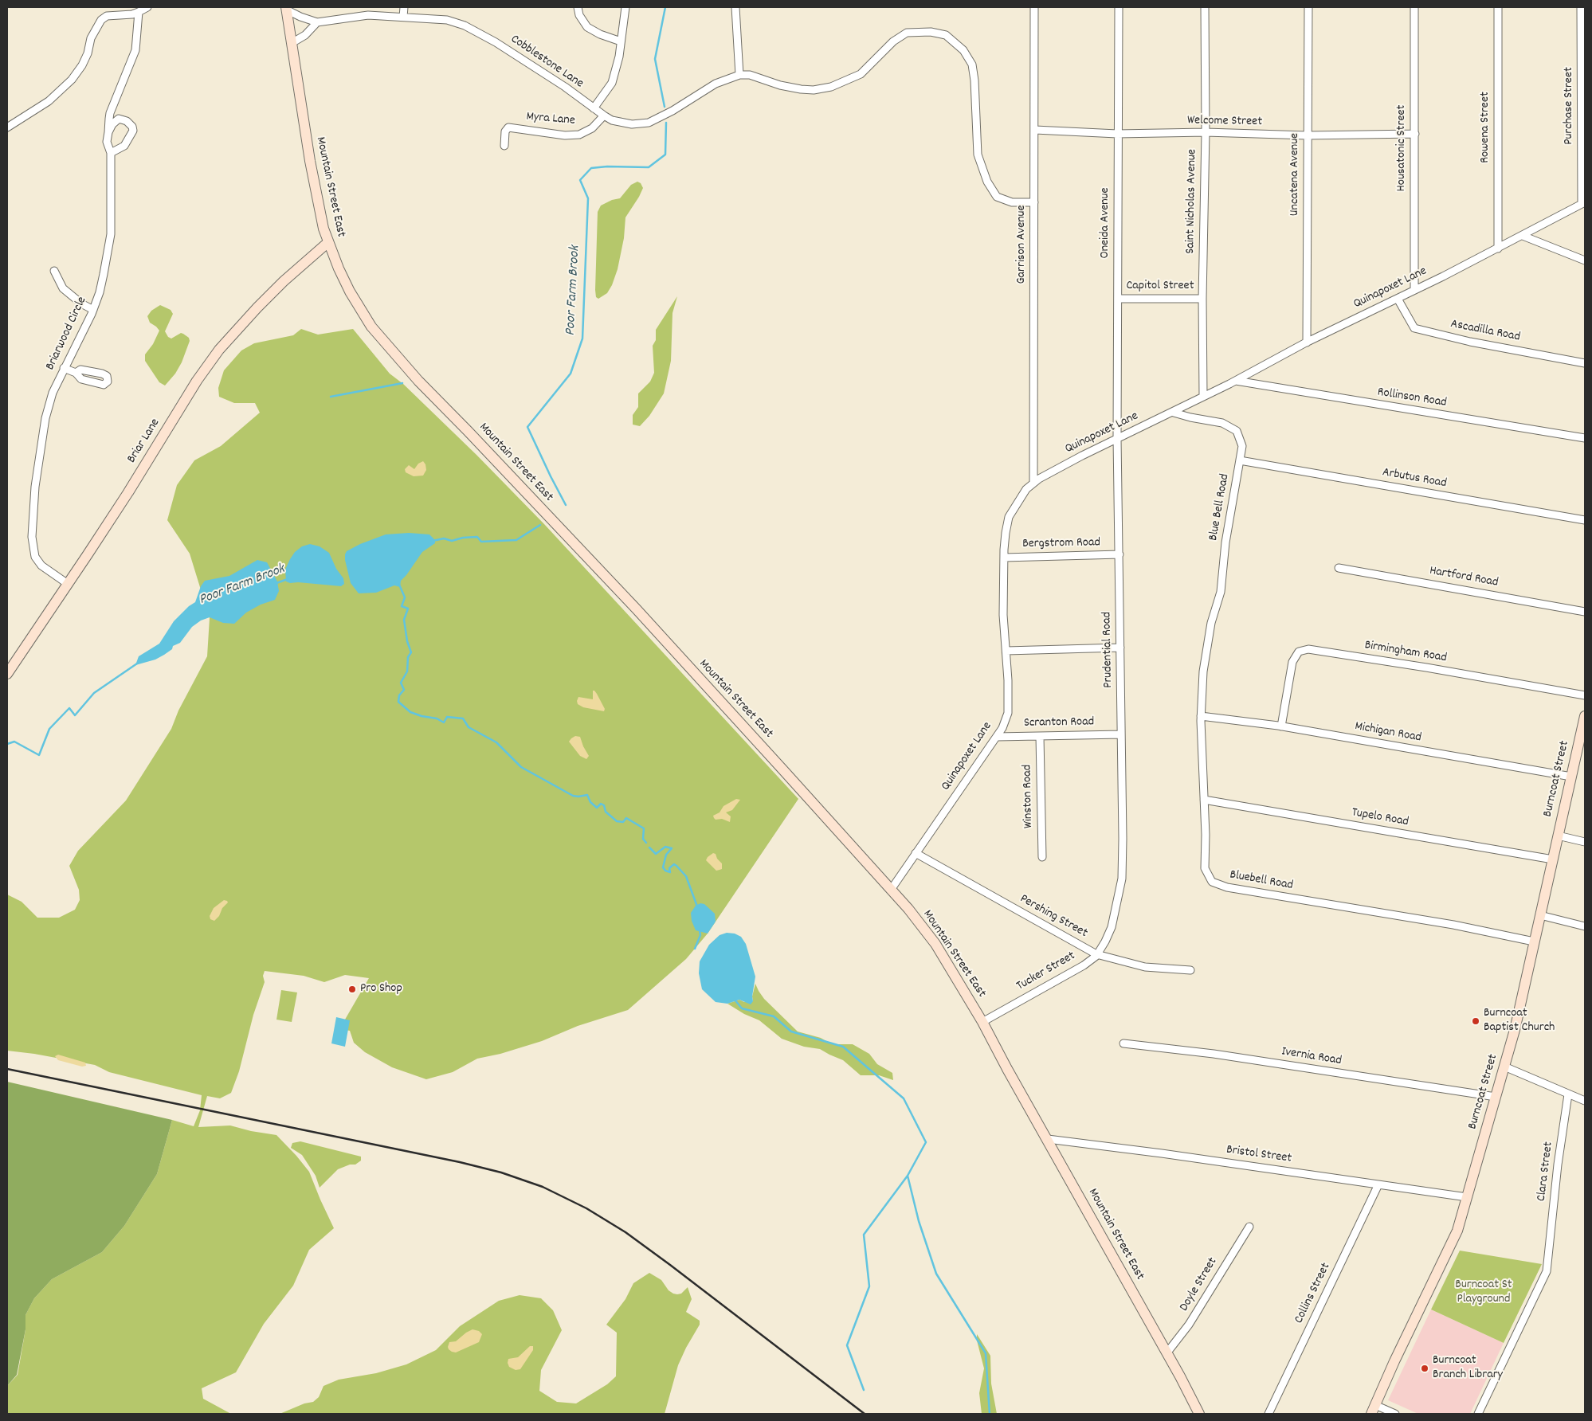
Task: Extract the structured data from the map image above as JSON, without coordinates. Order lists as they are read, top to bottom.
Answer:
{
  "streets": {
    "main road": ["Mountain Street East", "Briar Lane", "Burncoat Street"],
    "street": [
      "Cobblestone Lane",
      "Purchase Street",
      "Myra Lane",
      "Welcome Street",
      "Rowena Street",
      "Housatonic Street",
      "Uncatena Avenue",
      "Saint Nicholas Avenue",
      "Oneida Avenue",
      "Garrison Avenue",
      "Capitol Street",
      "Quinapoxet Lane",
      "Ascadilla Road",
      "Briarwood Circle",
      "Rollinson Road",
      "Arbutus Road",
      "Blue Bell Road",
      "Bergstrom Road",
      "Hartford Road",
      "Prudential Road",
      "Birmingham Road",
      "Scranton Road",
      "Michigan Road",
      "Winston Road",
      "Tupelo Road",
      "Bluebell Road",
      "Pershing Street",
      "Tucker Street",
      "Ivernia Road",
      "Bristol Street",
      "Clara Street",
      "Doyle Street",
      "Collins Street"
    ]
  },
  "crossings": [
    ["Cobblestone Lane", "Myra Lane"],
    ["Cobblestone Lane", "Mountain Street East"],
    ["Cobblestone Lane", "Garrison Avenue"],
    ["Purchase Street", "Quinapoxet Lane"],
    ["Welcome Street", "Housatonic Street"],
    ["Welcome Street", "Uncatena Avenue"],
    ["Welcome Street", "Saint Nicholas Avenue"],
    ["Welcome Street", "Oneida Avenue"],
    ["Welcome Street", "Garrison Avenue"],
    ["Rowena Street", "Quinapoxet Lane"],
    ["Housatonic Street", "Quinapoxet Lane"],
    ["Uncatena Avenue", "Quinapoxet Lane"],
    ["Mountain Street East", "Quinapoxet Lane"],
    ["Mountain Street East", "Briar Lane"],
    ["Mountain Street East", "Tucker Street"],
    ["Mountain Street East", "Bristol Street"],
    ["Mountain Street East", "Doyle Street"],
    ["Saint Nicholas Avenue", "Capitol Street"],
    ["Saint Nicholas Avenue", "Quinapoxet Lane"],
    ["Oneida Avenue", "Capitol Street"],
    ["Oneida Avenue", "Quinapoxet Lane"],
    ["Oneida Avenue", "Prudential Road"],
    ["Garrison Avenue", "Quinapoxet Lane"],
    ["Quinapoxet Lane", "Ascadilla Road"],
    ["Quinapoxet Lane", "Rollinson Road"],
    ["Quinapoxet Lane", "Blue Bell Road"],
    ["Quinapoxet Lane", "Bergstrom Road"],
    ["Quinapoxet Lane", "Prudential Road"],
    ["Quinapoxet Lane", "Scranton Road"],
    ["Quinapoxet Lane", "Pershing Street"],
    ["Briarwood Circle", "Briar Lane"],
    ["Arbutus Road", "Blue Bell Road"],
    ["Blue Bell Road", "Bluebell Road"],
    ["Bergstrom Road", "Prudential Road"],
    ["Prudential Road", "Scranton Road"],
    ["Prudential Road", "Tucker Street"],
    ["Birmingham Road", "Michigan Road"],
    ["Scranton Road", "Winston Road"],
    ["Michigan Road", "Burncoat Street"],
    ["Michigan Road", "Bluebell Road"],
    ["Burncoat Street", "Tupelo Road"],
    ["Burncoat Street", "Bluebell Road"],
    ["Burncoat Street", "Ivernia Road"],
    ["Burncoat Street", "Bristol Street"],
    ["Tupelo Road", "Bluebell Road"],
    ["Pershing Street", "Tucker Street"],
    ["Bristol Street", "Collins Street"]
  ],
  "water": ["Poor Farm Brook"],
  "parks": ["Burncoat St Playground"],
  "places": ["Pro Shop", "Burncoat Baptist Church", "Burncoat Branch Library"]
}
